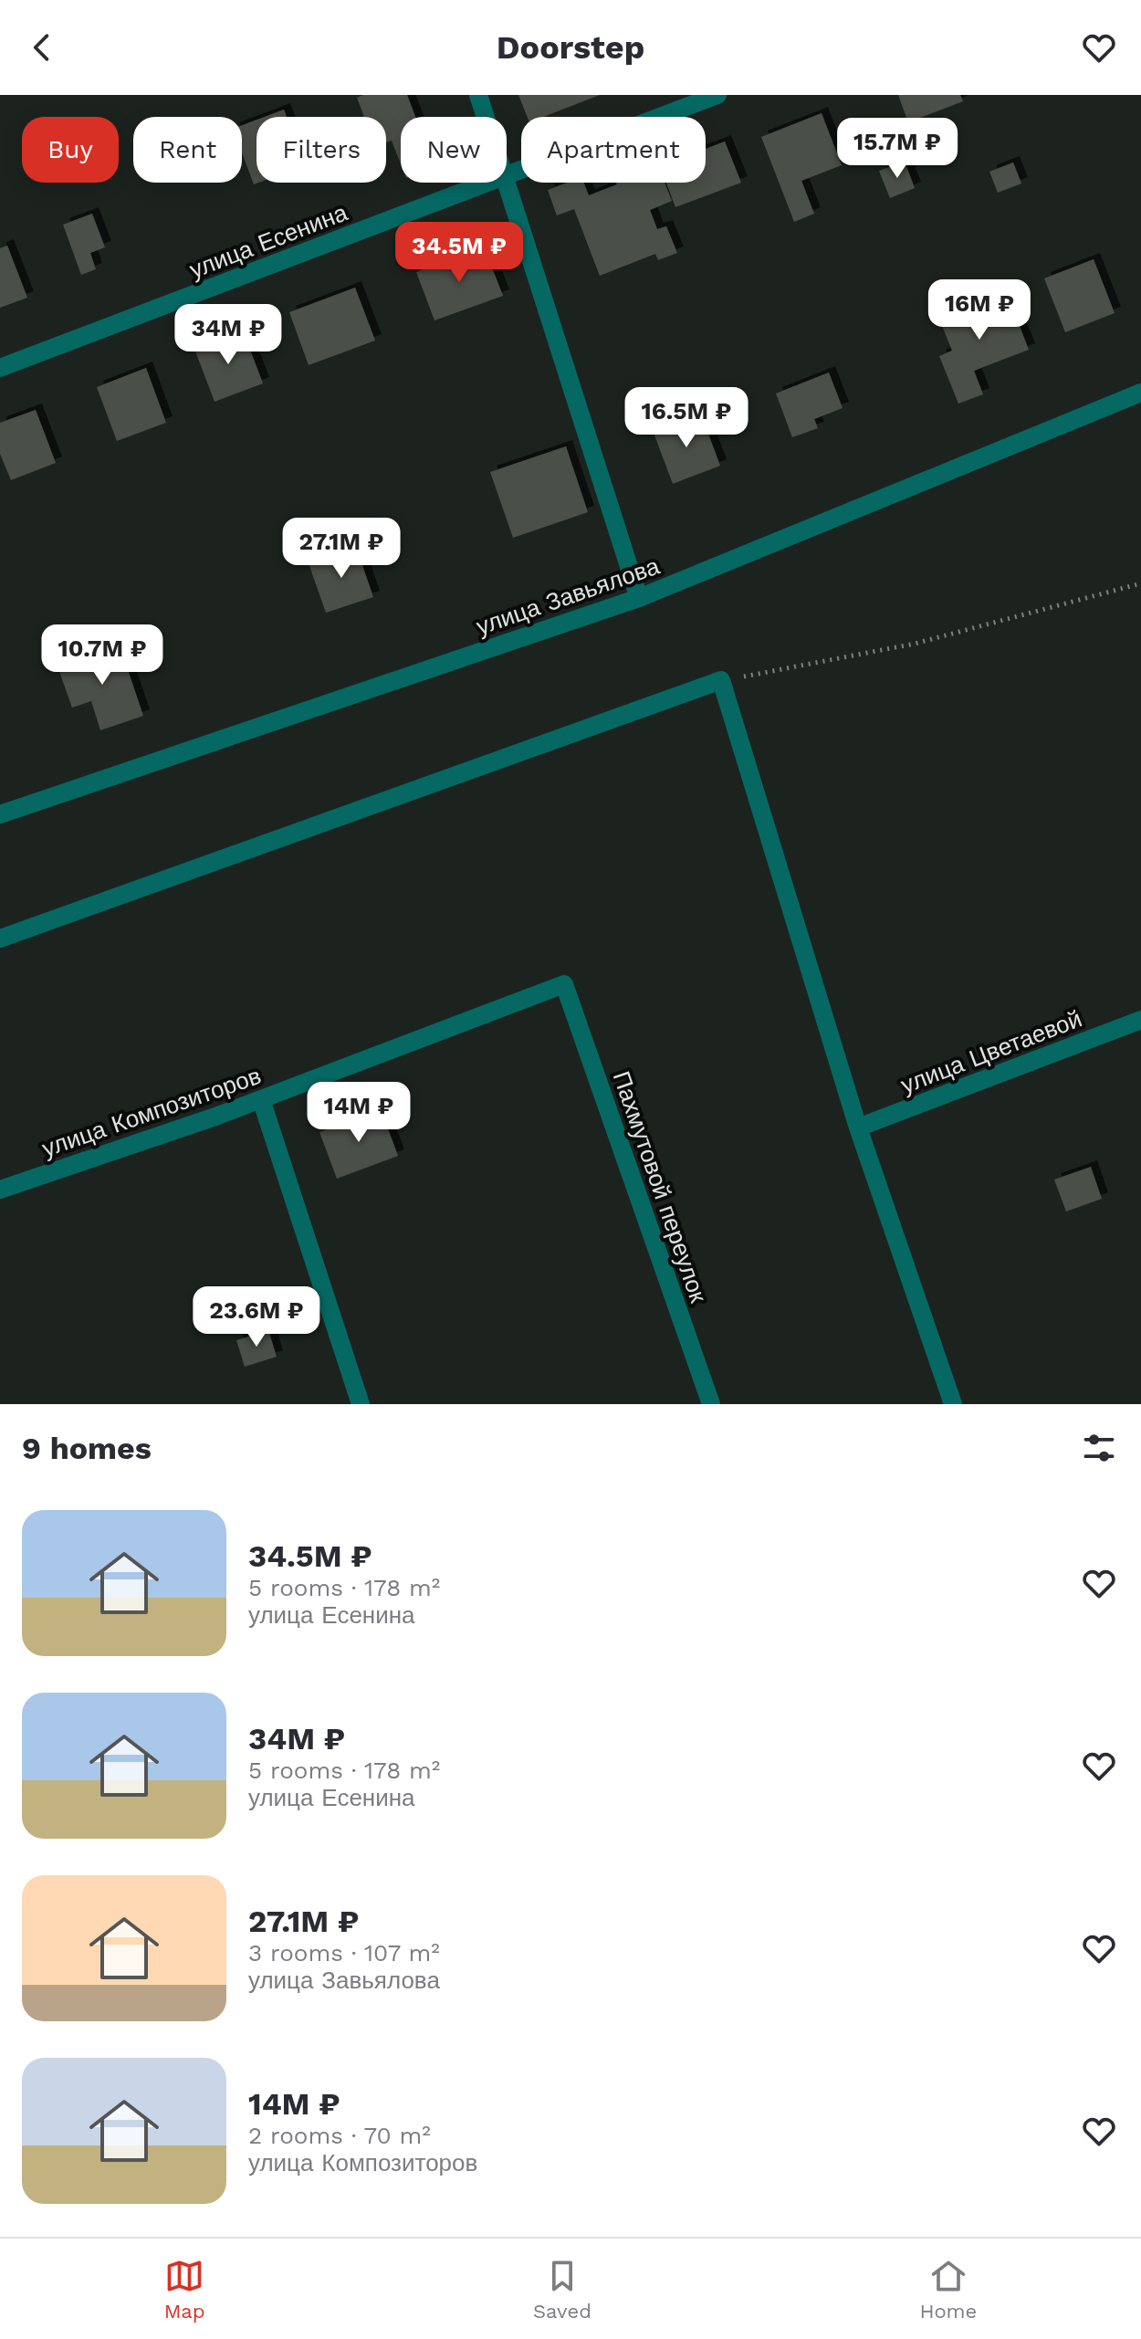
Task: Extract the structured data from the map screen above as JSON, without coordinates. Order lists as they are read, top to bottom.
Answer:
{
  "streets": {
    "street": [
      "улица Есенина",
      "улица Завьялова",
      "улица Цветаевой",
      "улица Композиторов",
      "Пахмутовой переулок"
    ]
  },
  "crossings": [
    ["улица Композиторов", "Пахмутовой переулок"]
  ],
  "page": {
    "header": "Doorstep",
    "chip": [
      "Buy",
      "Rent",
      "Filters",
      "New",
      "Apartment"
    ],
    "price": [
      "15.7M ₽",
      "34.5M ₽",
      "16M ₽",
      "34M ₽",
      "16.5M ₽",
      "27.1M ₽",
      "10.7M ₽",
      "14M ₽",
      "23.6M ₽"
    ],
    "heading": "9 homes",
    "list": [
      {
        "name": "34.5M ₽",
        "note": "5 rooms · 178 m² · улица Есенина"
      },
      {
        "name": "34M ₽",
        "note": "5 rooms · 178 m² · улица Есенина"
      },
      {
        "name": "27.1M ₽",
        "note": "3 rooms · 107 m² · улица Завьялова"
      },
      {
        "name": "14M ₽",
        "note": "2 rooms · 70 m² · улица Композиторов"
      }
    ],
    "tabs": ["Map", "Saved", "Home"]
  }
}
